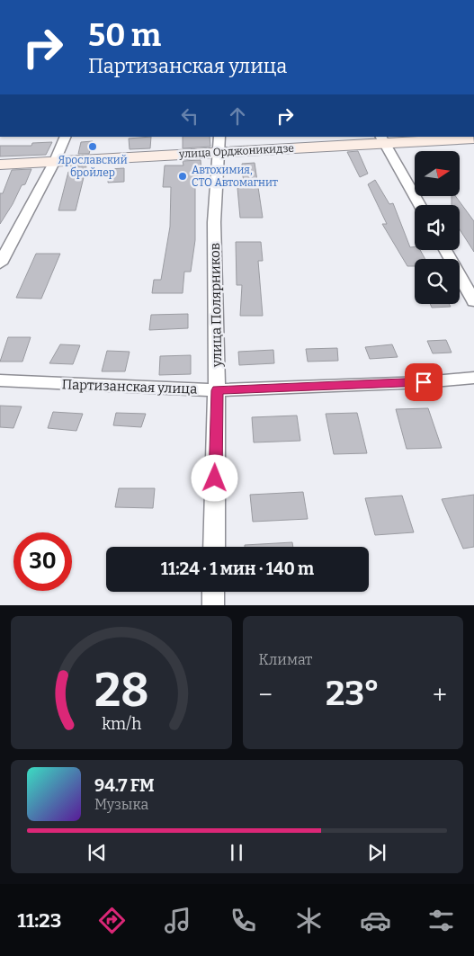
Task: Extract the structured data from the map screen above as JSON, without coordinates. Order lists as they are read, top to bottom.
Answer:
{
  "streets": {
    "main road": ["улица Орджоникидзе"],
    "street": ["улица Полярников", "Партизанская улица"]
  },
  "crossings": [
    ["улица Орджоникидзе", "улица Полярников"],
    ["улица Полярников", "Партизанская улица"]
  ],
  "places": ["Ярославский бройлер", "Автохимия, СТО Автомагнит"],
  "north": "right",
  "page": {
    "turn": ["50 m", "Партизанская улица"],
    "limit": "30",
    "trip": "11:24 · 1 мин · 140 m",
    "tile": "Климат",
    "heat": ["−", "23°", "+"],
    "song": ["94.7 FM", "Музыка"],
    "tabs": "11:23",
    "gauge": ["28", "km/h"]
  }
}
